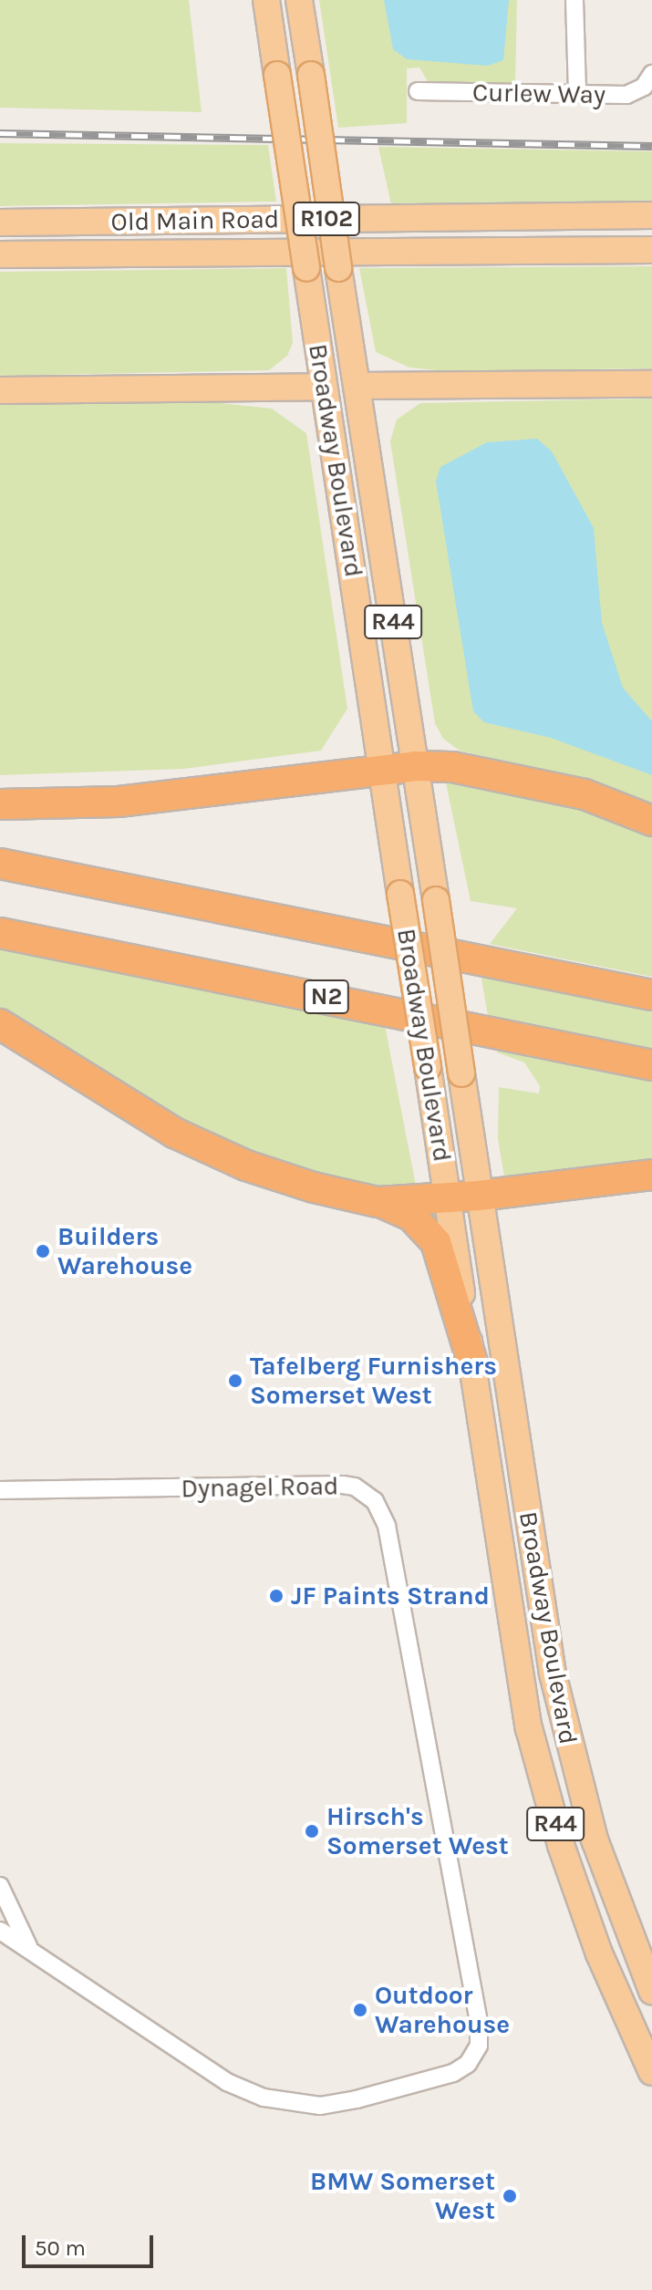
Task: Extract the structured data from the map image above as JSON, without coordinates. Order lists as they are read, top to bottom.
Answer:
{
  "streets": {
    "highway": ["N2"],
    "main road": [
      "R102",
      "Old Main Road",
      "Broadway Boulevard",
      "R44"
    ],
    "street": ["Curlew Way", "Dynagel Road"]
  },
  "places": [
    "Builders Warehouse",
    "Tafelberg Furnishers Somerset West",
    "JF Paints Strand",
    "Hirsch's Somerset West",
    "Outdoor Warehouse",
    "BMW Somerset West"
  ],
  "scale_bar": "50 m"
}
